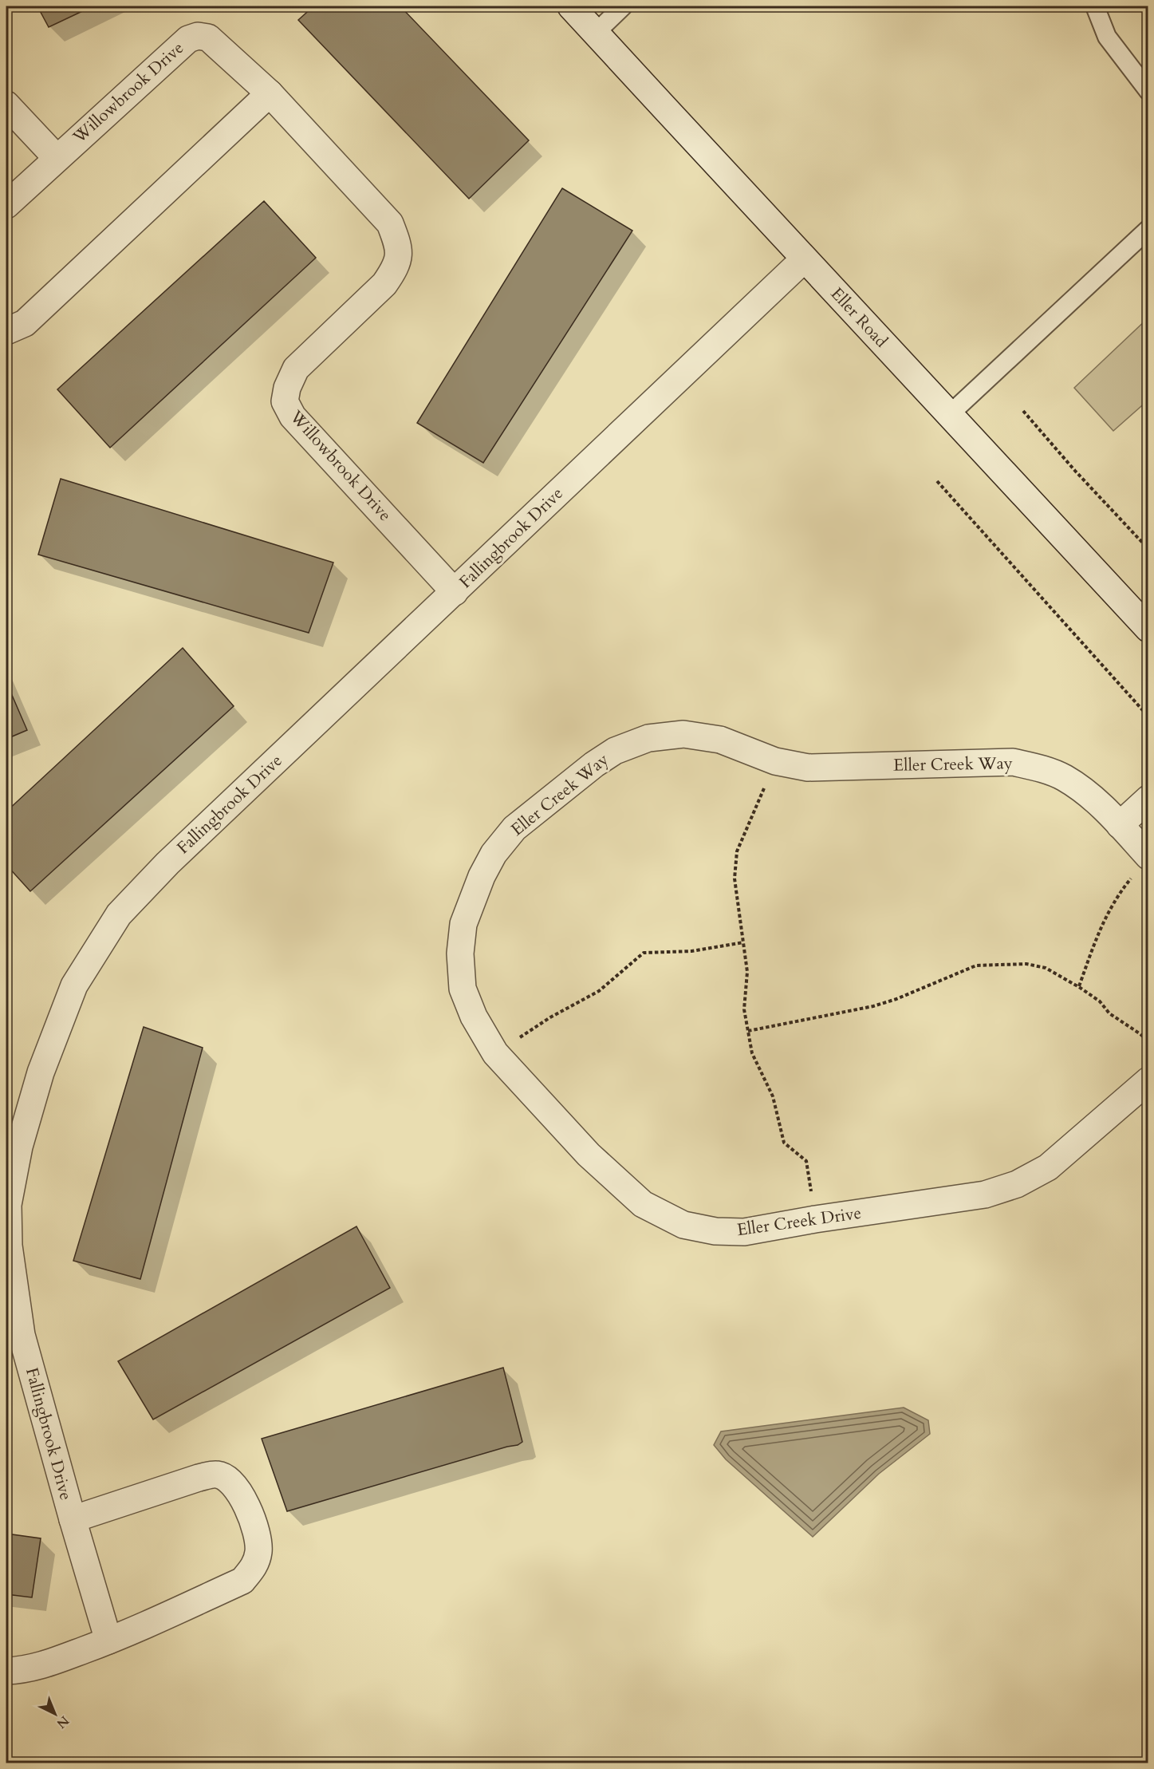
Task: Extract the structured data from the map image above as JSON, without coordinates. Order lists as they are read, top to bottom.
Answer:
{
  "streets": {
    "street": [
      "Willowbrook Drive",
      "Eller Road",
      "Fallingbrook Drive",
      "Eller Creek Way",
      "Eller Creek Drive"
    ]
  },
  "crossings": [
    ["Willowbrook Drive", "Fallingbrook Drive"],
    ["Eller Road", "Fallingbrook Drive"],
    ["Eller Creek Way", "Eller Creek Drive"]
  ],
  "north": "bottom right"
}
